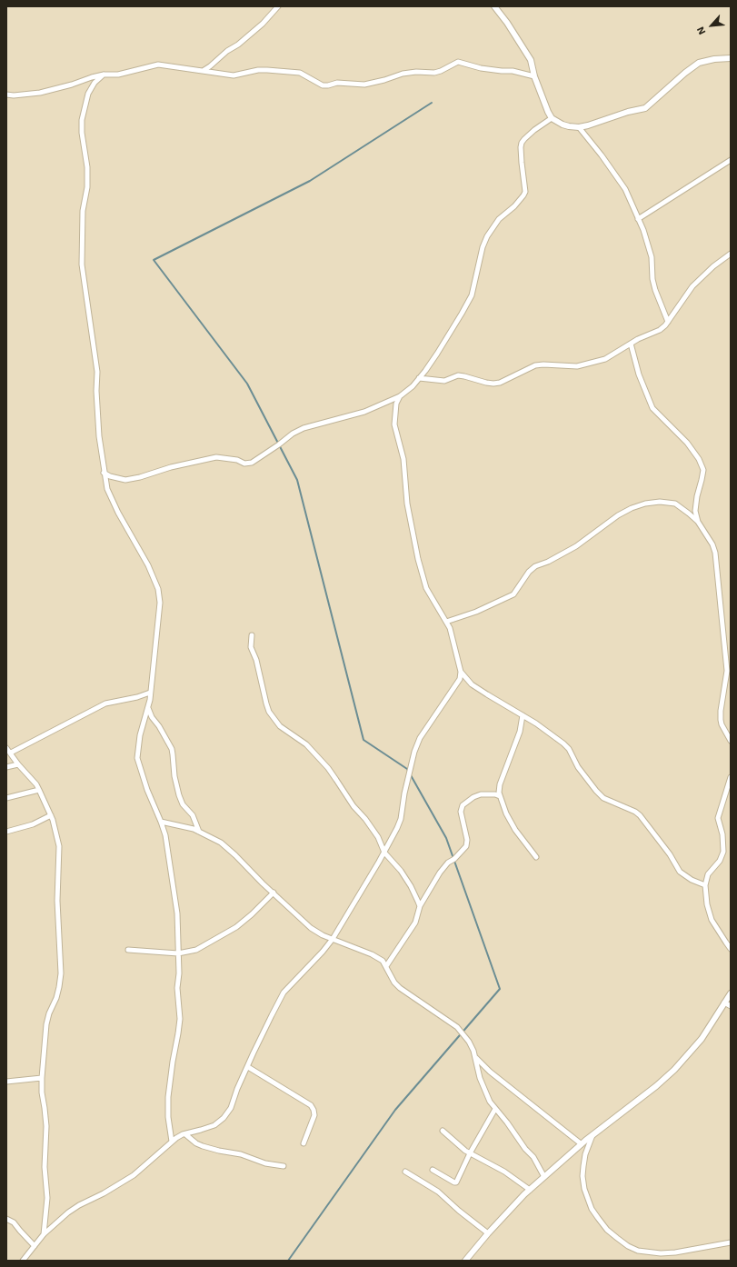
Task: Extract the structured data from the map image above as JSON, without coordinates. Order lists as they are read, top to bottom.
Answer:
{
  "north": "bottom left"
}
